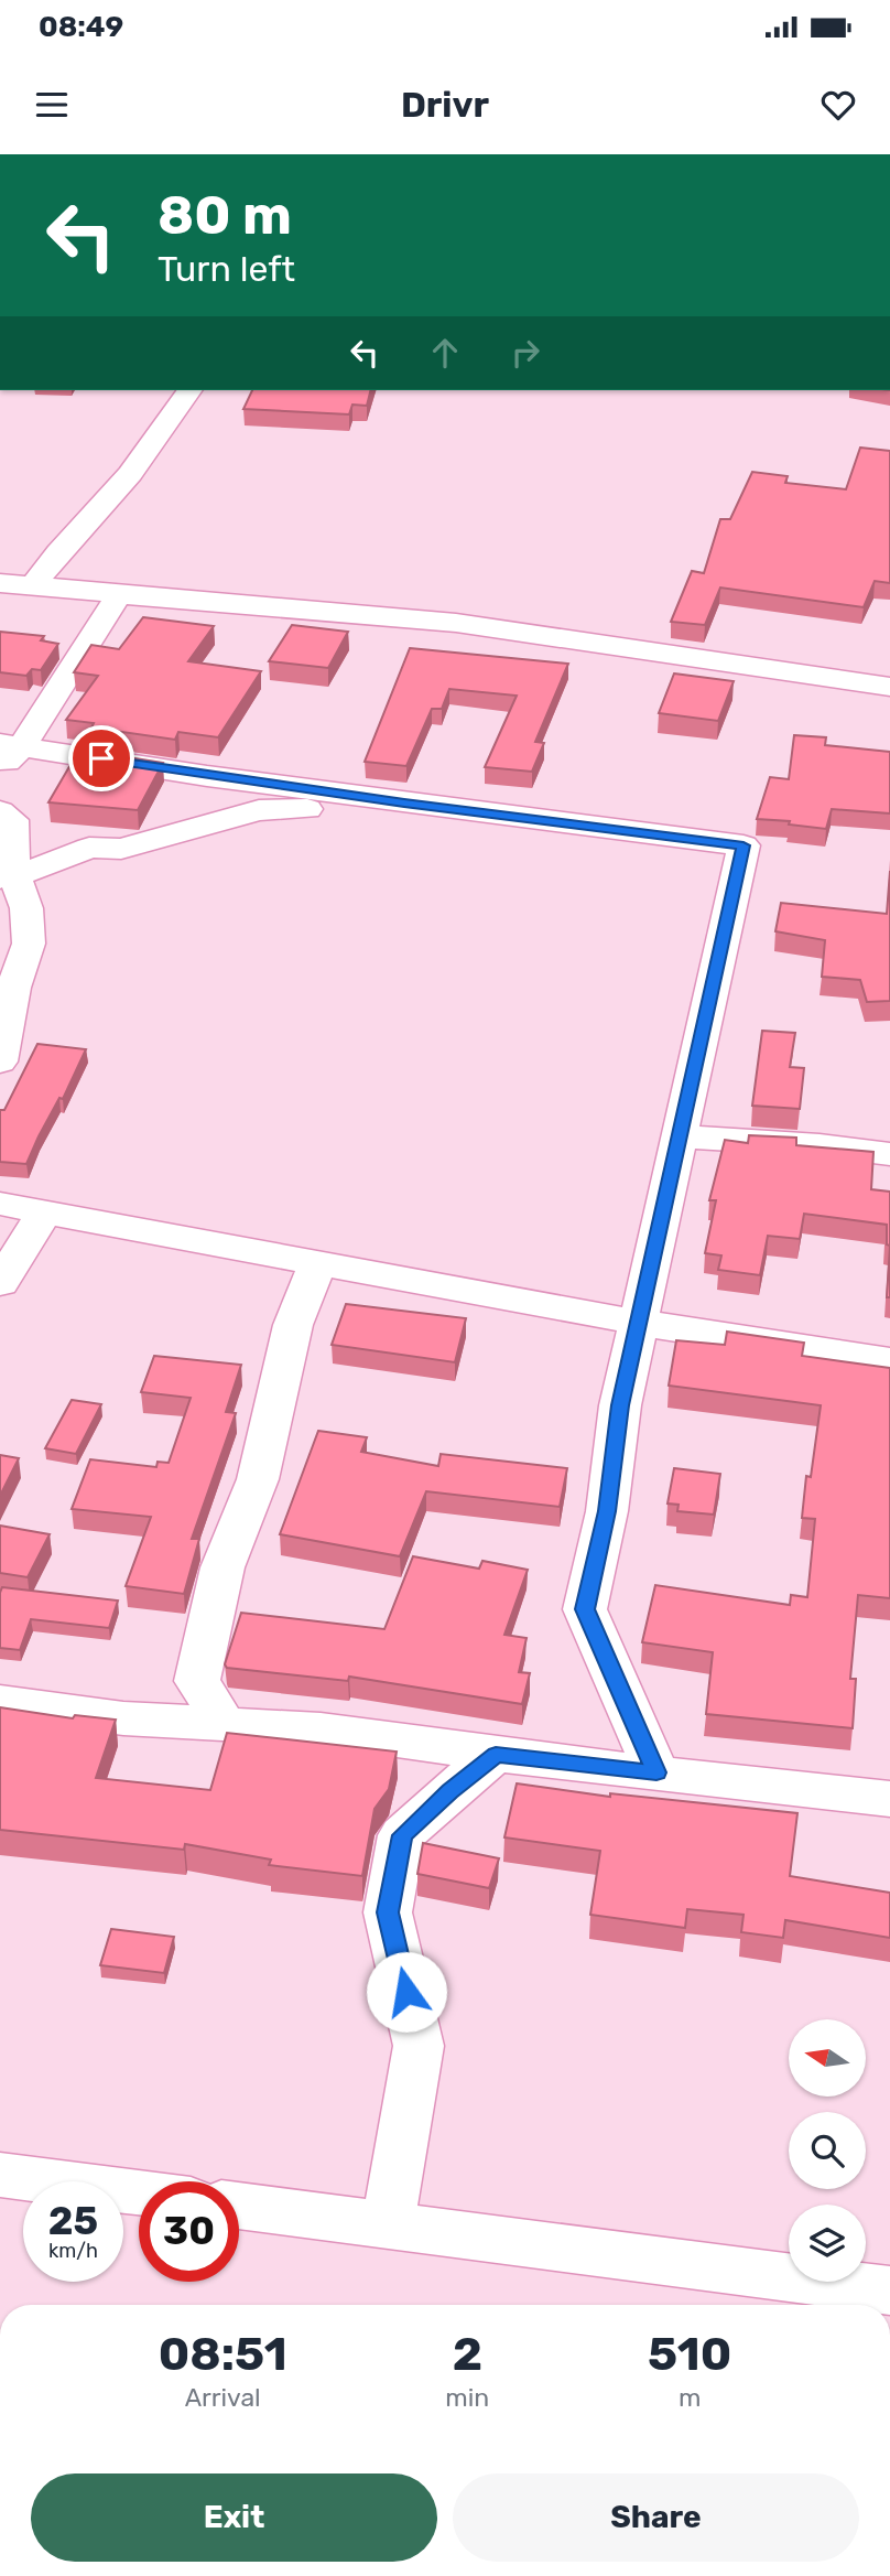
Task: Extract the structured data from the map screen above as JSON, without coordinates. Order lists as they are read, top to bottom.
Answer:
{
  "north": "left",
  "page": {
    "status": "08:49",
    "header": "Drivr",
    "turn": ["80 m", "Turn left"],
    "speed": "25 km/h",
    "limit": "30",
    "eta": [
      "08:51",
      "Arrival",
      "2",
      "min",
      "510",
      "m"
    ],
    "buttons": ["Exit", "Share"]
  }
}
